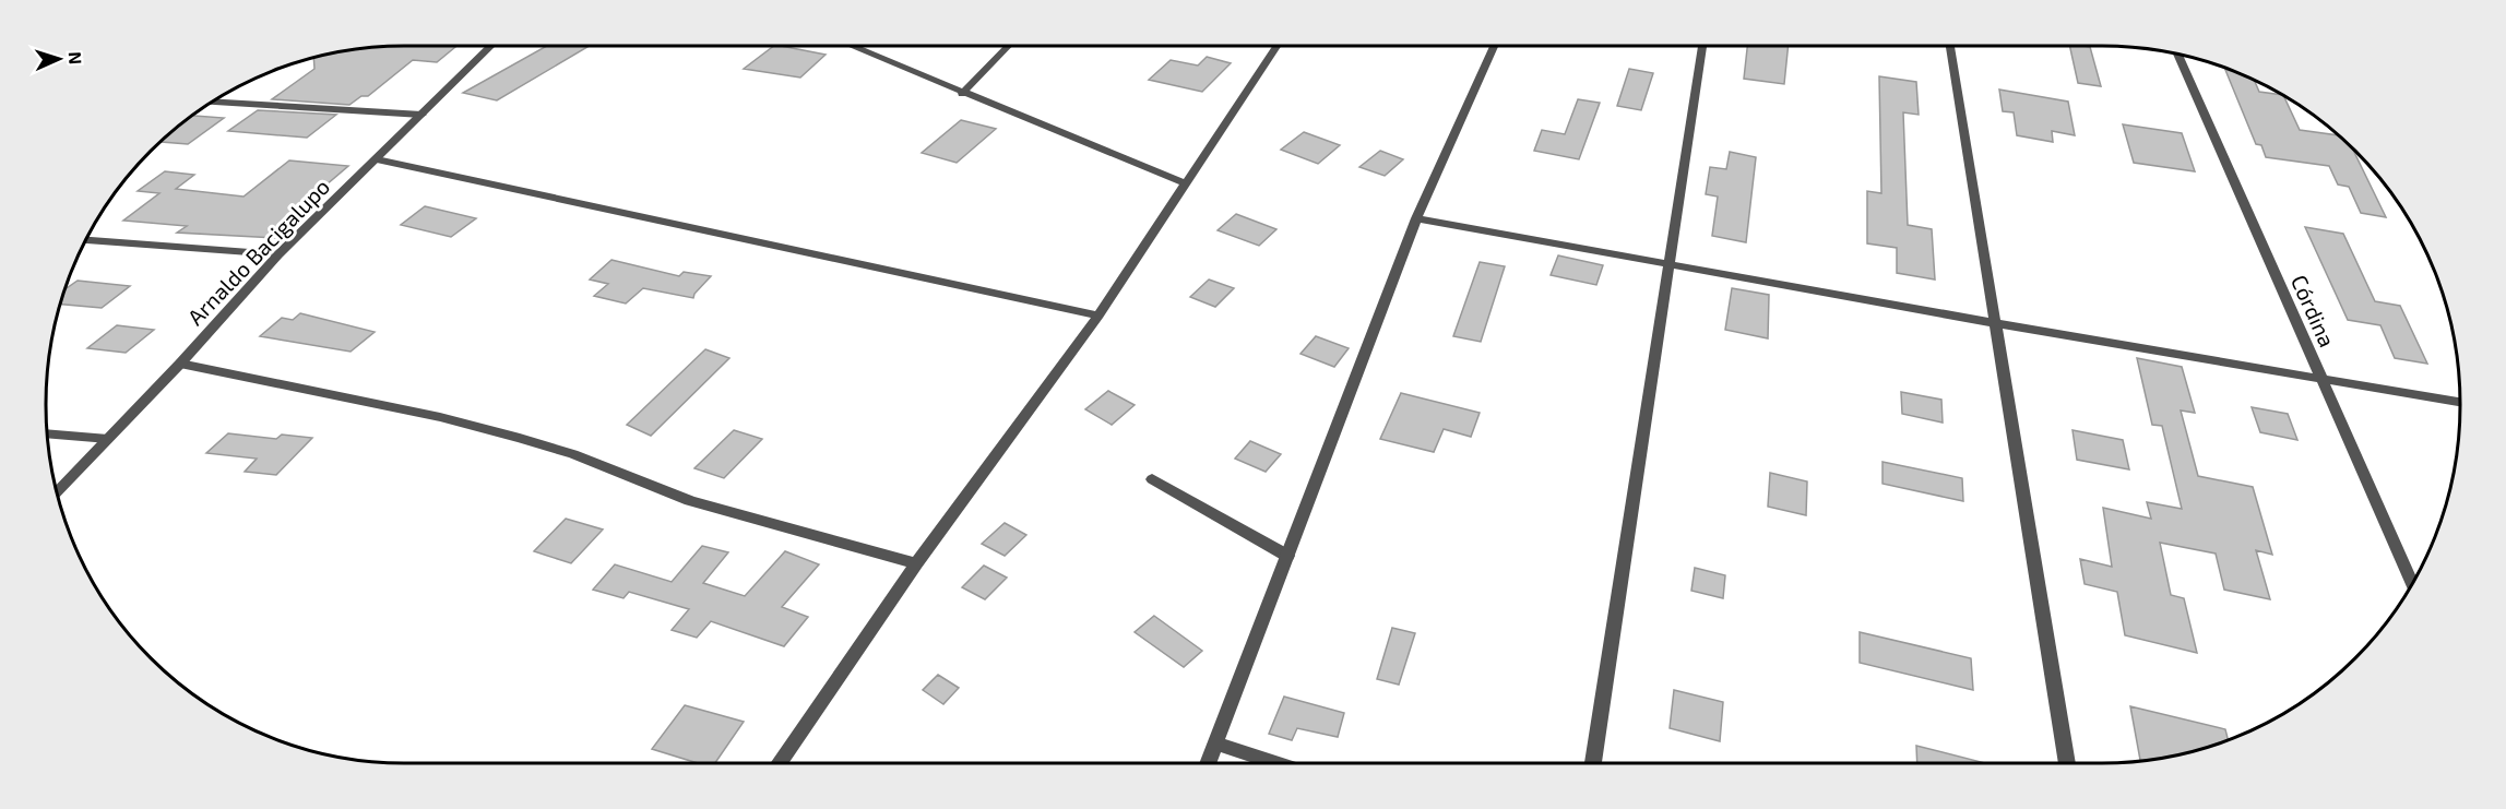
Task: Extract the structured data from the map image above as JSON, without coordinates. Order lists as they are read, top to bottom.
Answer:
{
  "streets": {
    "street": ["Arnaldo Bacigalupo", "Córdina"]
  },
  "north": "right"
}
